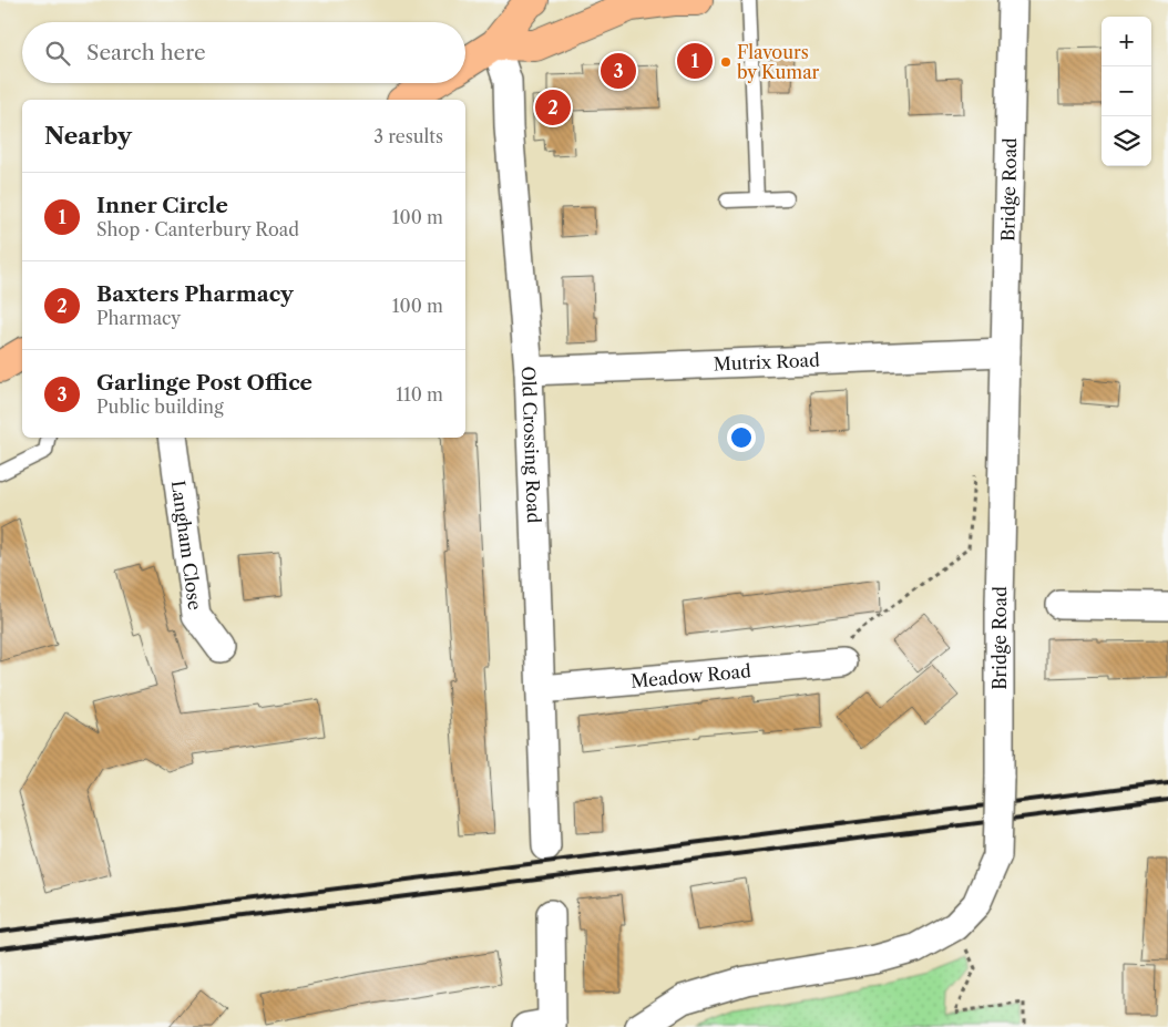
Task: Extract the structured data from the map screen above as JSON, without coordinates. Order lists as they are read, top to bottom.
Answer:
{
  "streets": {
    "street": [
      "Bridge Road",
      "Mutrix Road",
      "Old Crossing Road",
      "Langham Close",
      "Meadow Road"
    ]
  },
  "crossings": [
    ["Bridge Road", "Mutrix Road"],
    ["Mutrix Road", "Old Crossing Road"],
    ["Old Crossing Road", "Meadow Road"]
  ],
  "places": ["Flavours by Kumar"],
  "page": {
    "map_buttons": ["+", "−"],
    "search": "Search here",
    "pins": ["1", "3", "2"],
    "heading": ["Nearby", "3 results"],
    "list": [
      {
        "mark": "1",
        "name": "Inner Circle",
        "note": "Shop · Canterbury Road",
        "value": "100 m"
      },
      {
        "mark": "2",
        "name": "Baxters Pharmacy",
        "note": "Pharmacy",
        "value": "100 m"
      },
      {
        "mark": "3",
        "name": "Garlinge Post Office",
        "note": "Public building",
        "value": "110 m"
      }
    ]
  }
}
